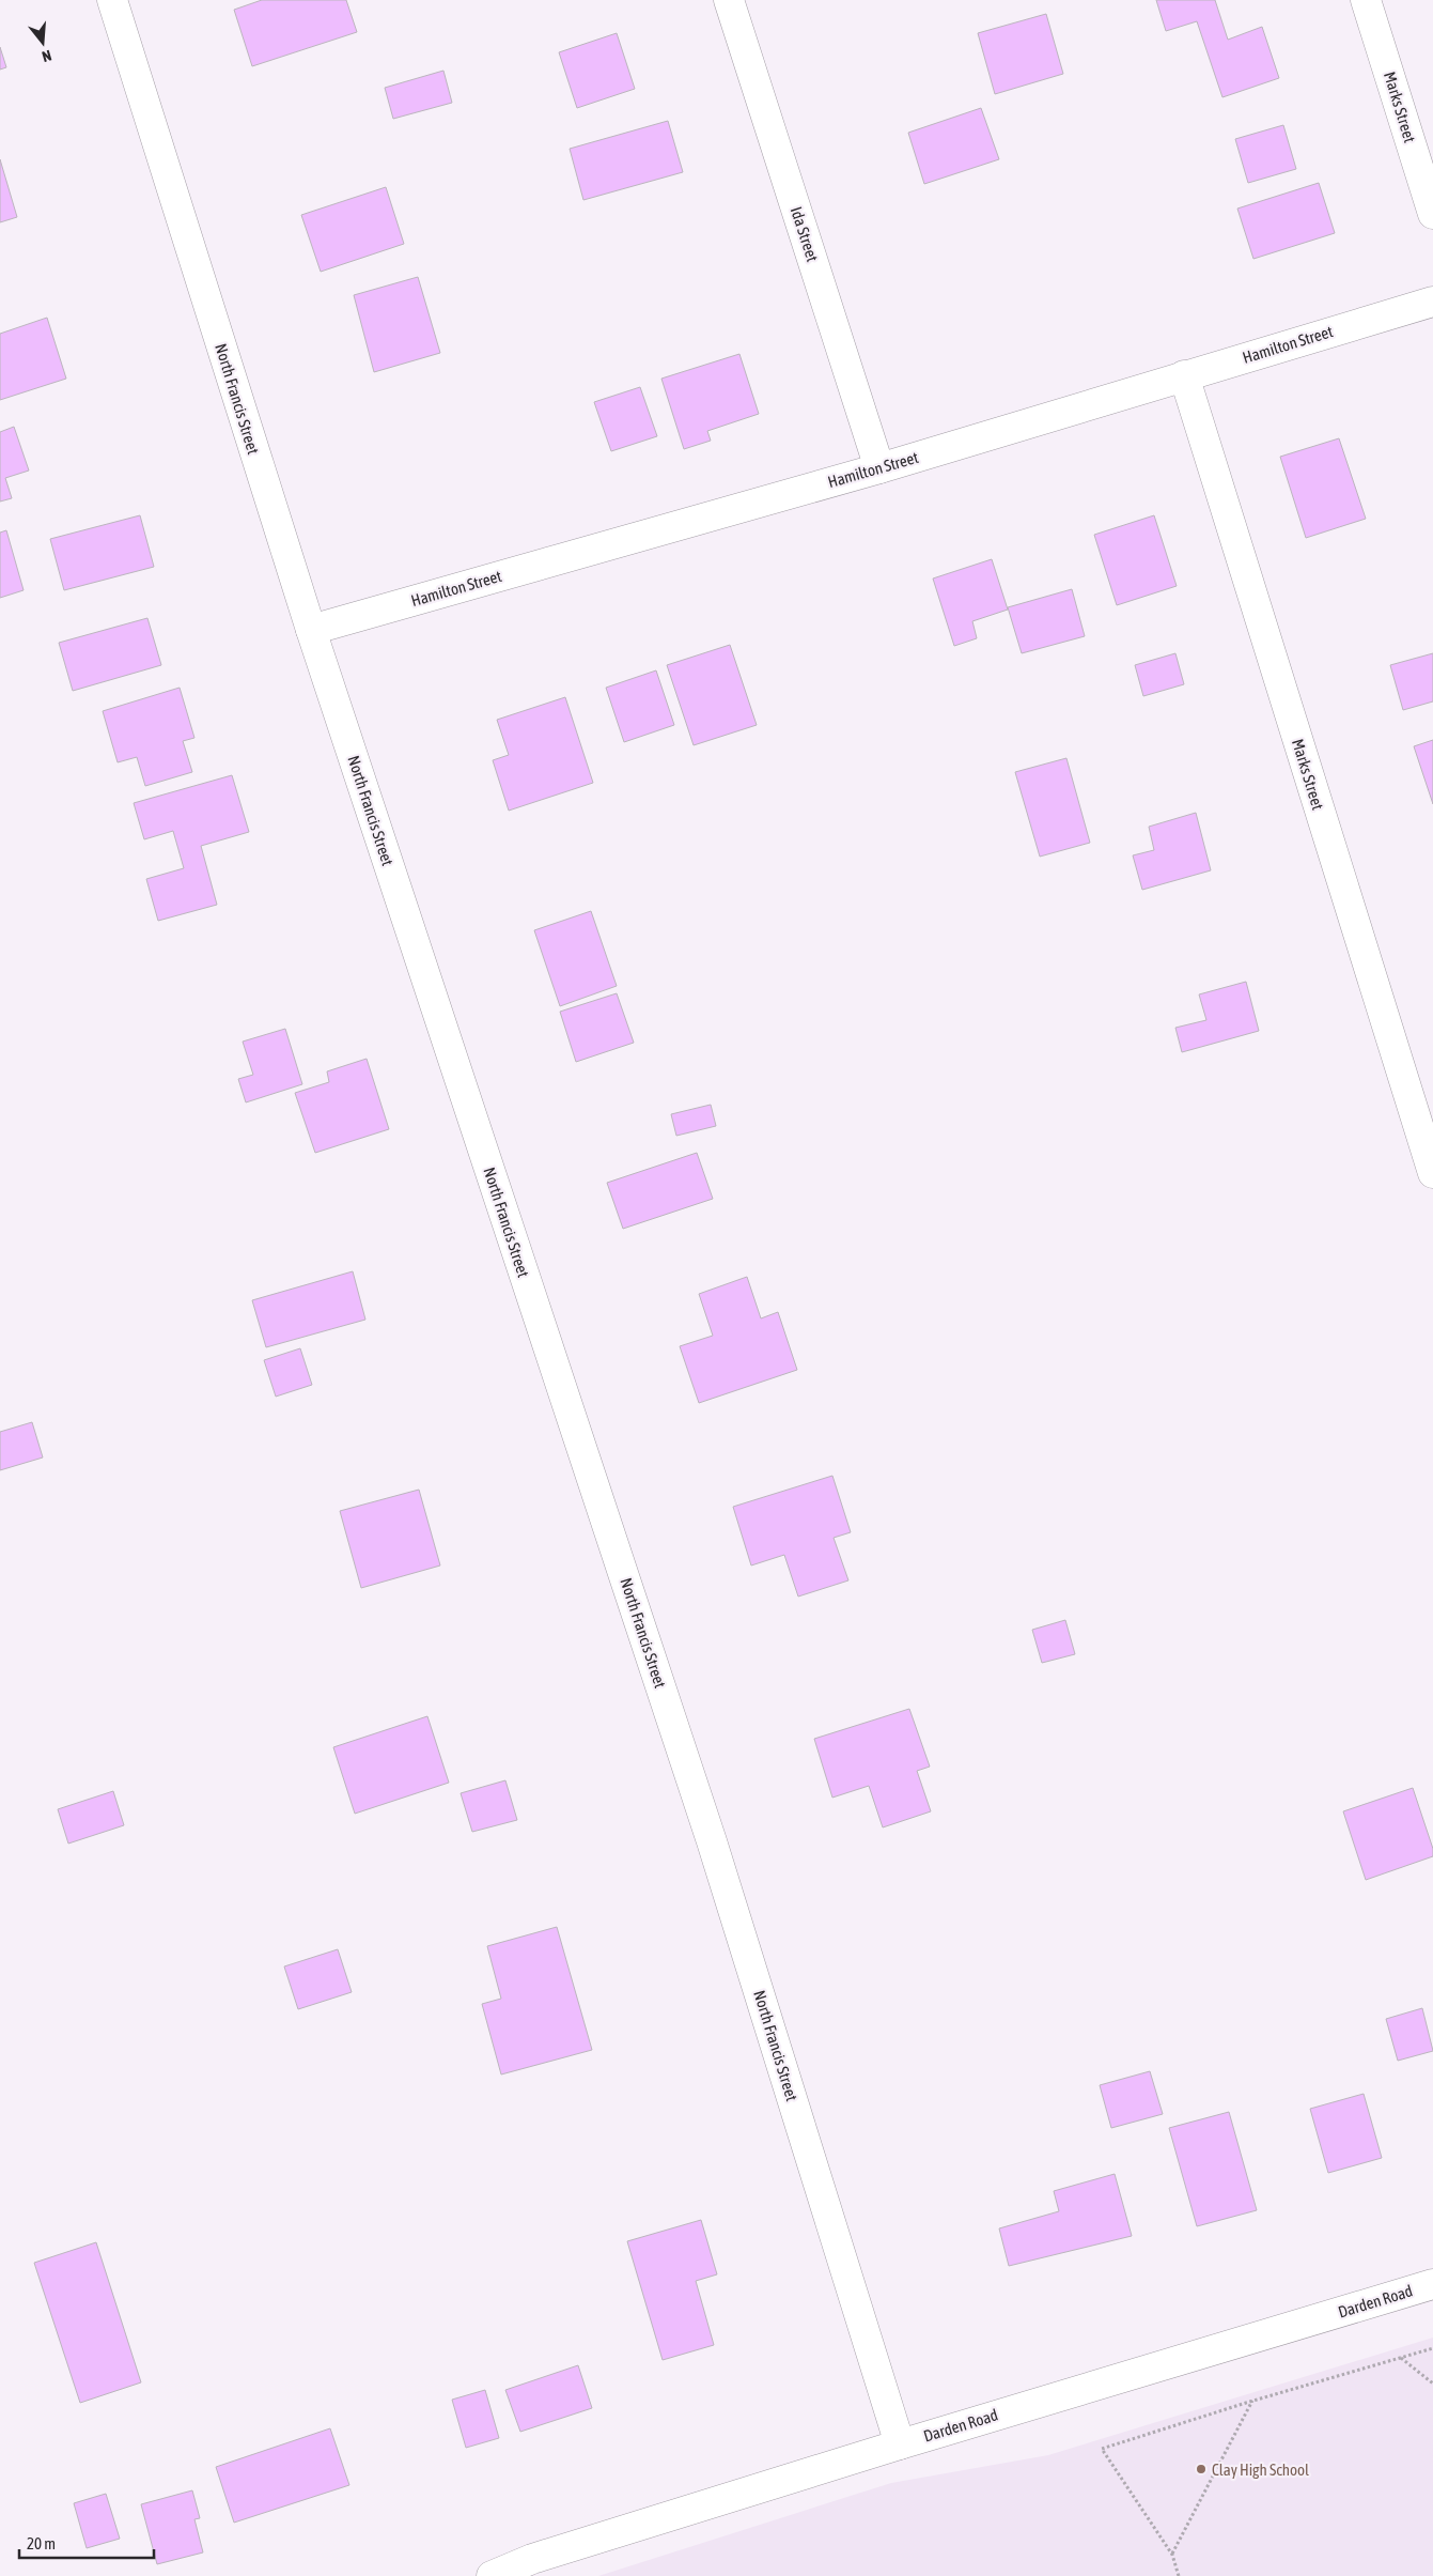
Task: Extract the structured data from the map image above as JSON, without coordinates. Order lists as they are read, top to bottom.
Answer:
{
  "streets": {
    "street": [
      "Marks Street",
      "Ida Street",
      "Hamilton Street",
      "North Francis Street",
      "Darden Road"
    ]
  },
  "crossings": [
    ["Marks Street", "Hamilton Street"],
    ["Ida Street", "Hamilton Street"],
    ["Hamilton Street", "North Francis Street"],
    ["North Francis Street", "Darden Road"]
  ],
  "places": ["Clay High School"],
  "scale_bar": "20 m",
  "north": "bottom"
}
